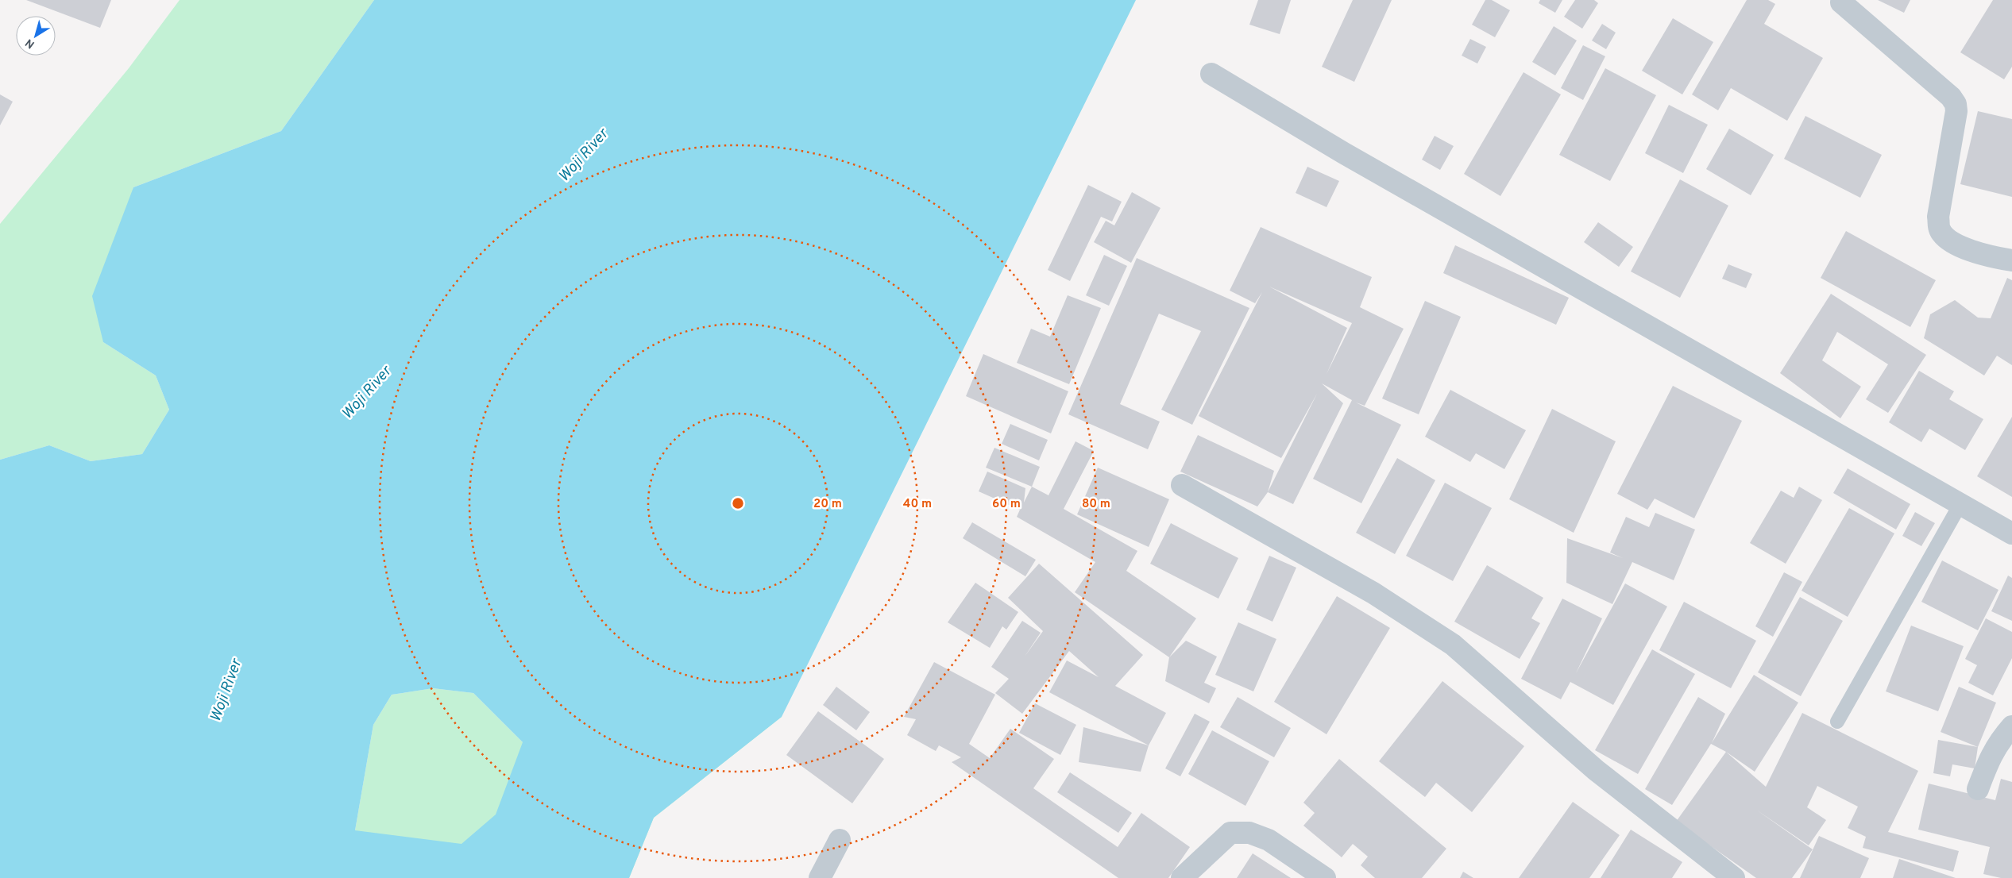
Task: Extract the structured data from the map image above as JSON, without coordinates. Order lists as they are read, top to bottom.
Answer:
{
  "water": ["Woji River"],
  "north": "bottom left",
  "rings": [
    "20 m",
    "40 m",
    "60 m",
    "80 m"
  ]
}
